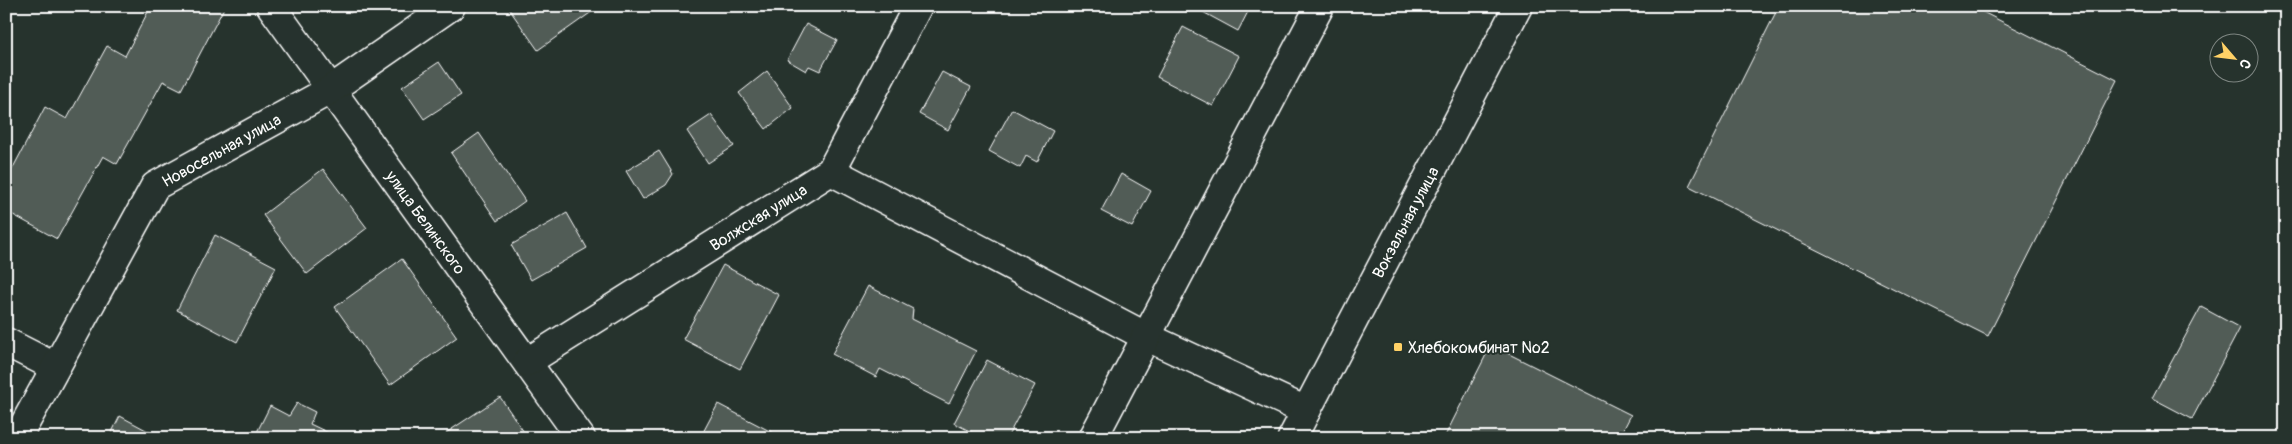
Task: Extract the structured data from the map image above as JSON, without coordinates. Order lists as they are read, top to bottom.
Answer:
{
  "streets": {
    "street": [
      "Новосельная улица",
      "Волжская улица",
      "улица Белинского",
      "Вокзальная улица"
    ]
  },
  "crossings": [
    ["Новосельная улица", "улица Белинского"],
    ["Волжская улица", "улица Белинского"]
  ],
  "places": {
    "transit": ["Хлебокомбинат №2"]
  },
  "north": "bottom right"
}
